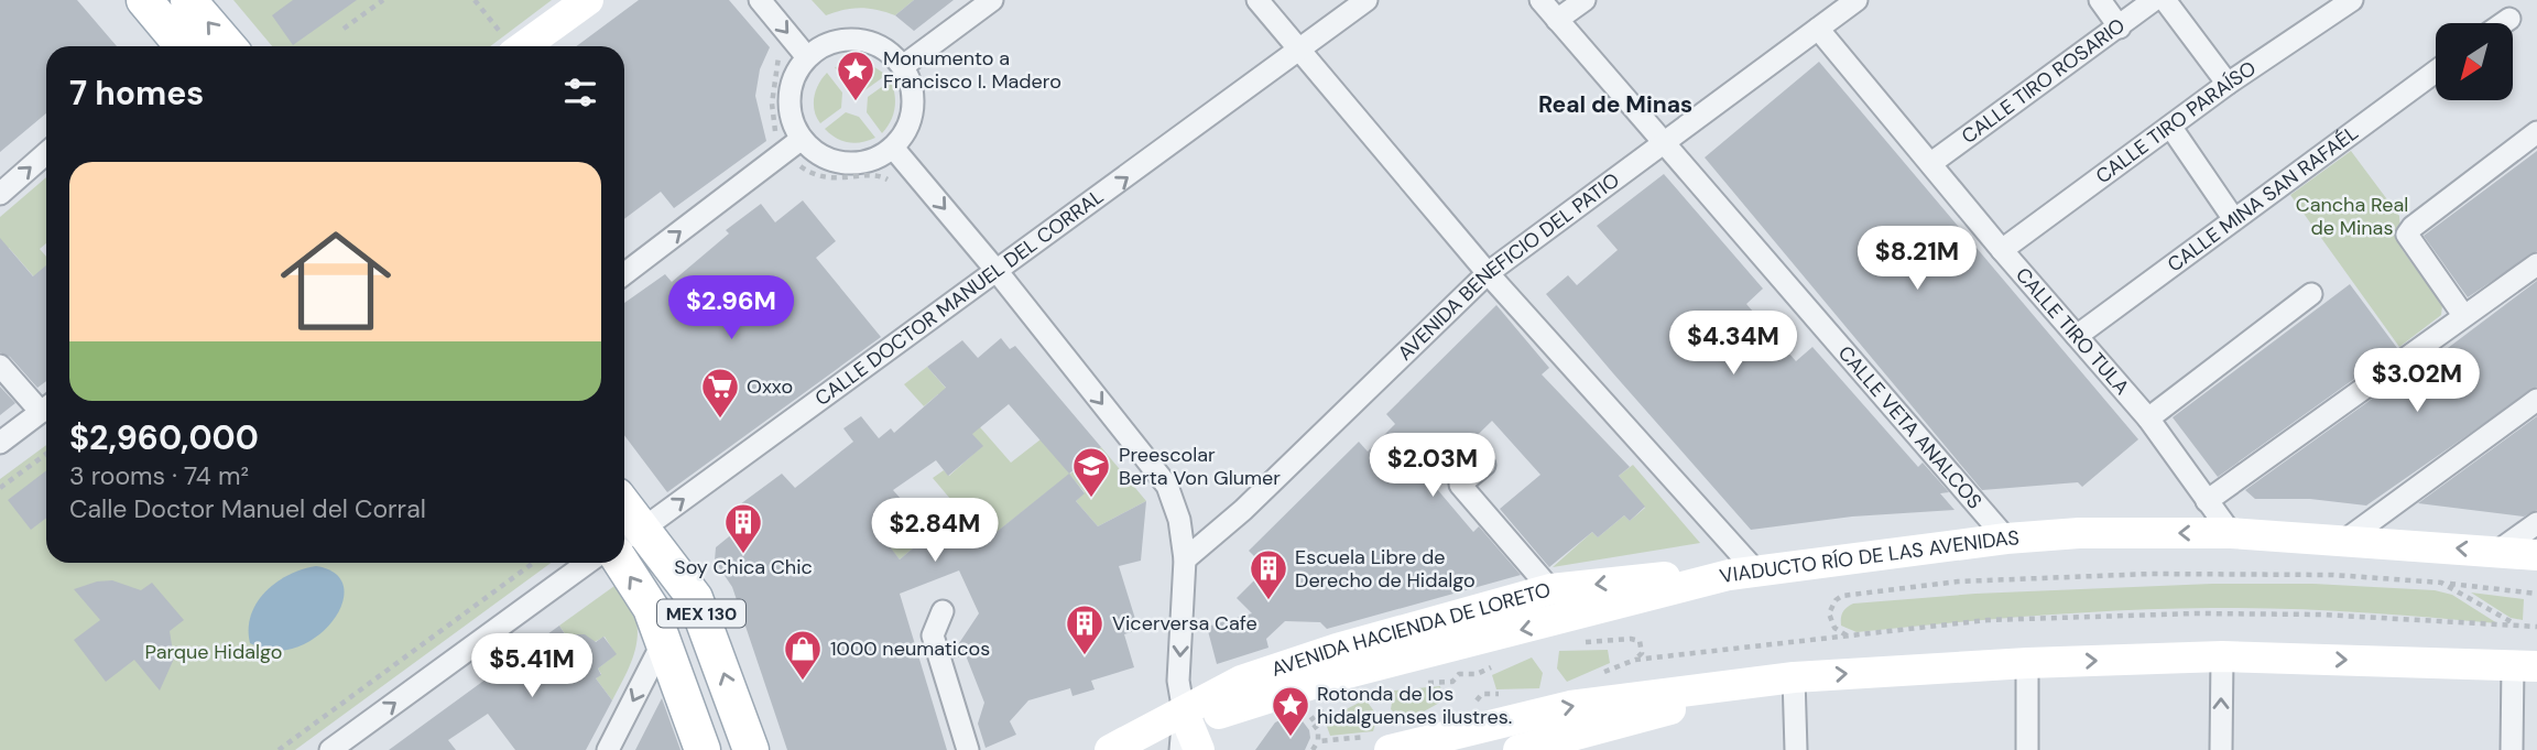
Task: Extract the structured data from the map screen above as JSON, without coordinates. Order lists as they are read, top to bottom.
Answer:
{
  "streets": {
    "main road": ["VIADUCTO RÍO DE LAS AVENIDAS", "MEX 130", "AVENIDA HACIENDA DE LORETO"],
    "street": [
      "CALLE TIRO ROSARIO",
      "CALLE TIRO PARAÍSO",
      "CALLE MINA SAN RAFAÉL",
      "AVENIDA BENEFICIO DEL PATIO",
      "CALLE DOCTOR MANUEL DEL CORRAL",
      "CALLE TIRO TULA",
      "CALLE VETA ANALCOS"
    ]
  },
  "crossings": [
    ["CALLE TIRO ROSARIO", "CALLE TIRO TULA"],
    ["CALLE TIRO PARAÍSO", "CALLE TIRO TULA"],
    ["CALLE MINA SAN RAFAÉL", "CALLE TIRO TULA"],
    ["AVENIDA BENEFICIO DEL PATIO", "CALLE TIRO TULA"],
    ["AVENIDA BENEFICIO DEL PATIO", "CALLE VETA ANALCOS"],
    ["CALLE DOCTOR MANUEL DEL CORRAL", "MEX 130"],
    ["CALLE TIRO TULA", "VIADUCTO RÍO DE LAS AVENIDAS"],
    ["CALLE VETA ANALCOS", "VIADUCTO RÍO DE LAS AVENIDAS"],
    ["VIADUCTO RÍO DE LAS AVENIDAS", "AVENIDA HACIENDA DE LORETO"]
  ],
  "one_way": ["CALLE DOCTOR MANUEL DEL CORRAL"],
  "districts": ["Real de Minas"],
  "parks": ["Cancha Real de Minas", "Parque Hidalgo"],
  "places": {
    "place": ["Monumento a Francisco I. Madero", "Rotonda de los hidalguenses ilustres."],
    "supermarket": ["Oxxo"],
    "school or university": ["Preescolar Berta Von Glumer"],
    "building": ["Soy Chica Chic", "Escuela Libre de Derecho de Hidalgo", "Vicerversa Cafe"],
    "shop": ["1000 neumaticos"]
  },
  "north": "bottom left",
  "page": {
    "heading": "7 homes",
    "list": [
      {
        "name": "$2,960,000",
        "note": "3 rooms · 74 m² · Calle Doctor Manuel del Corral"
      }
    ],
    "price": [
      "$8.21M",
      "$2.96M",
      "$4.34M",
      "$3.02M",
      "$2.03M",
      "$2.84M",
      "$5.41M"
    ]
  }
}
